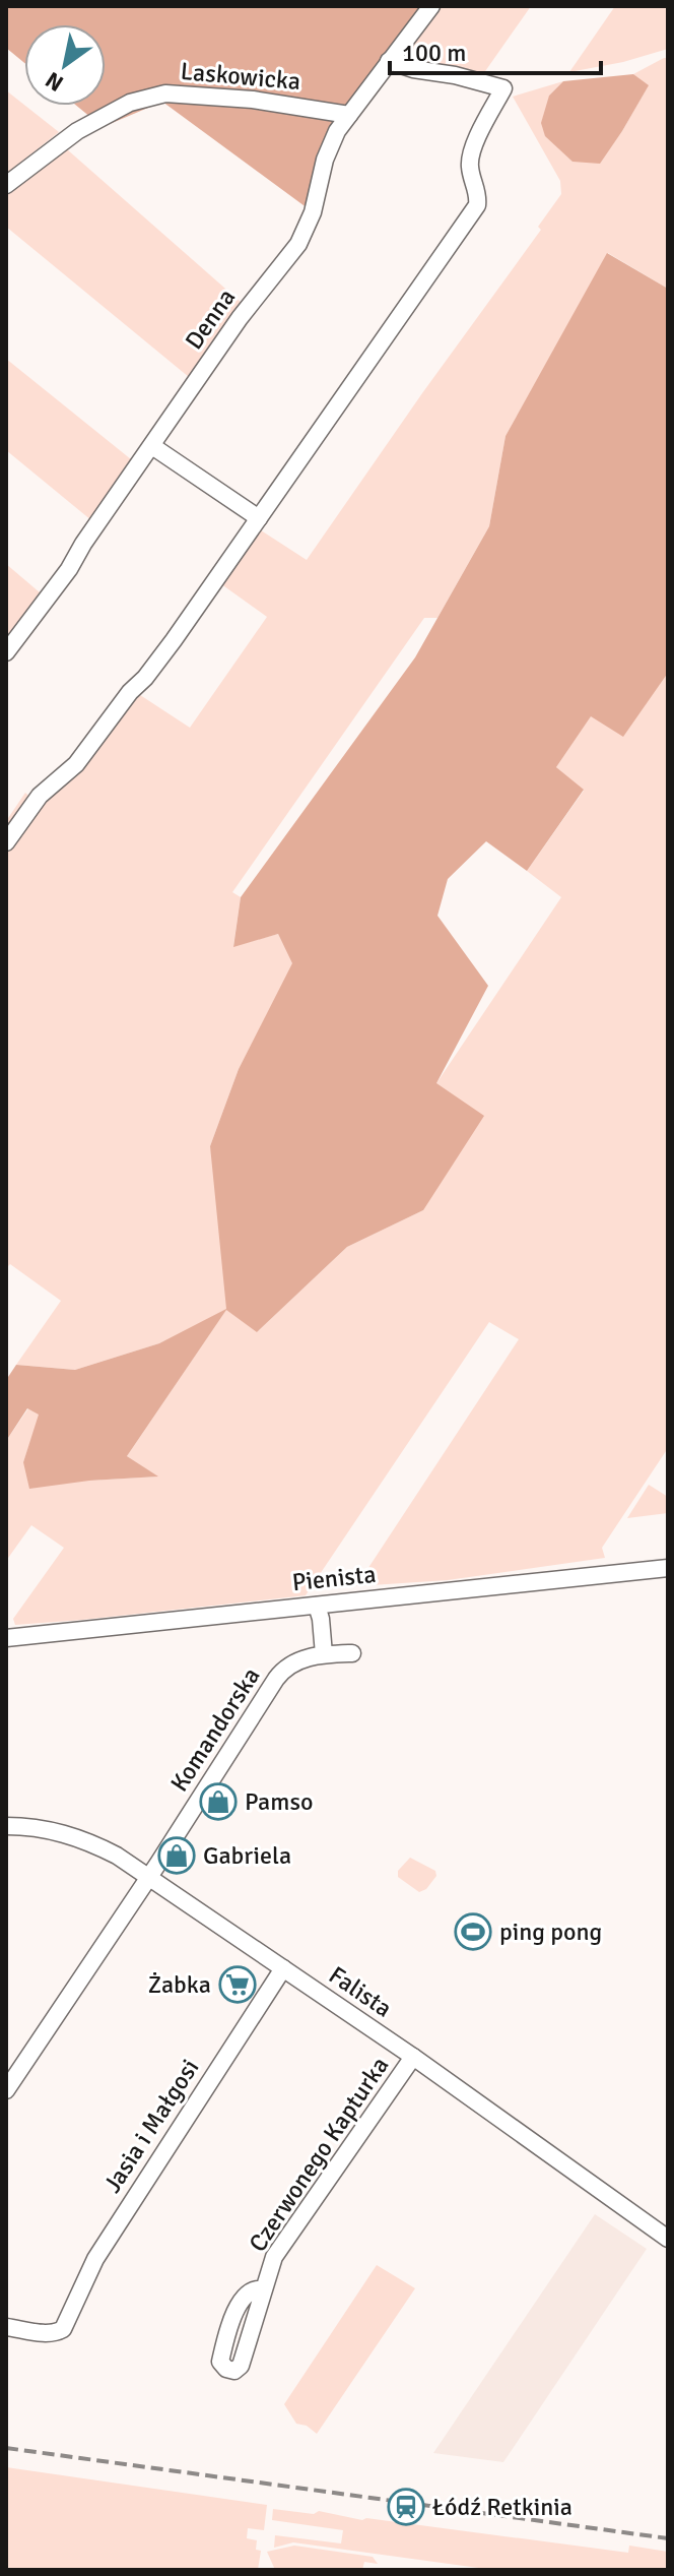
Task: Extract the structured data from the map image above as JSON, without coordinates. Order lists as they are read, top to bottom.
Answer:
{
  "streets": {
    "street": [
      "Laskowicka",
      "Denna",
      "Pienista",
      "Komandorska",
      "Falista",
      "Jasia i Małgosi",
      "Czerwonego Kapturka"
    ]
  },
  "crossings": [
    ["Laskowicka", "Denna"],
    ["Komandorska", "Falista"],
    ["Falista", "Jasia i Małgosi"],
    ["Falista", "Czerwonego Kapturka"]
  ],
  "places": {
    "shop": ["Pamso", "Gabriela"],
    "sports": ["ping pong"],
    "supermarket": ["Żabka"],
    "station": ["Łódź Retkinia"]
  },
  "scale_bar": "100 m",
  "north": "bottom left"
}
